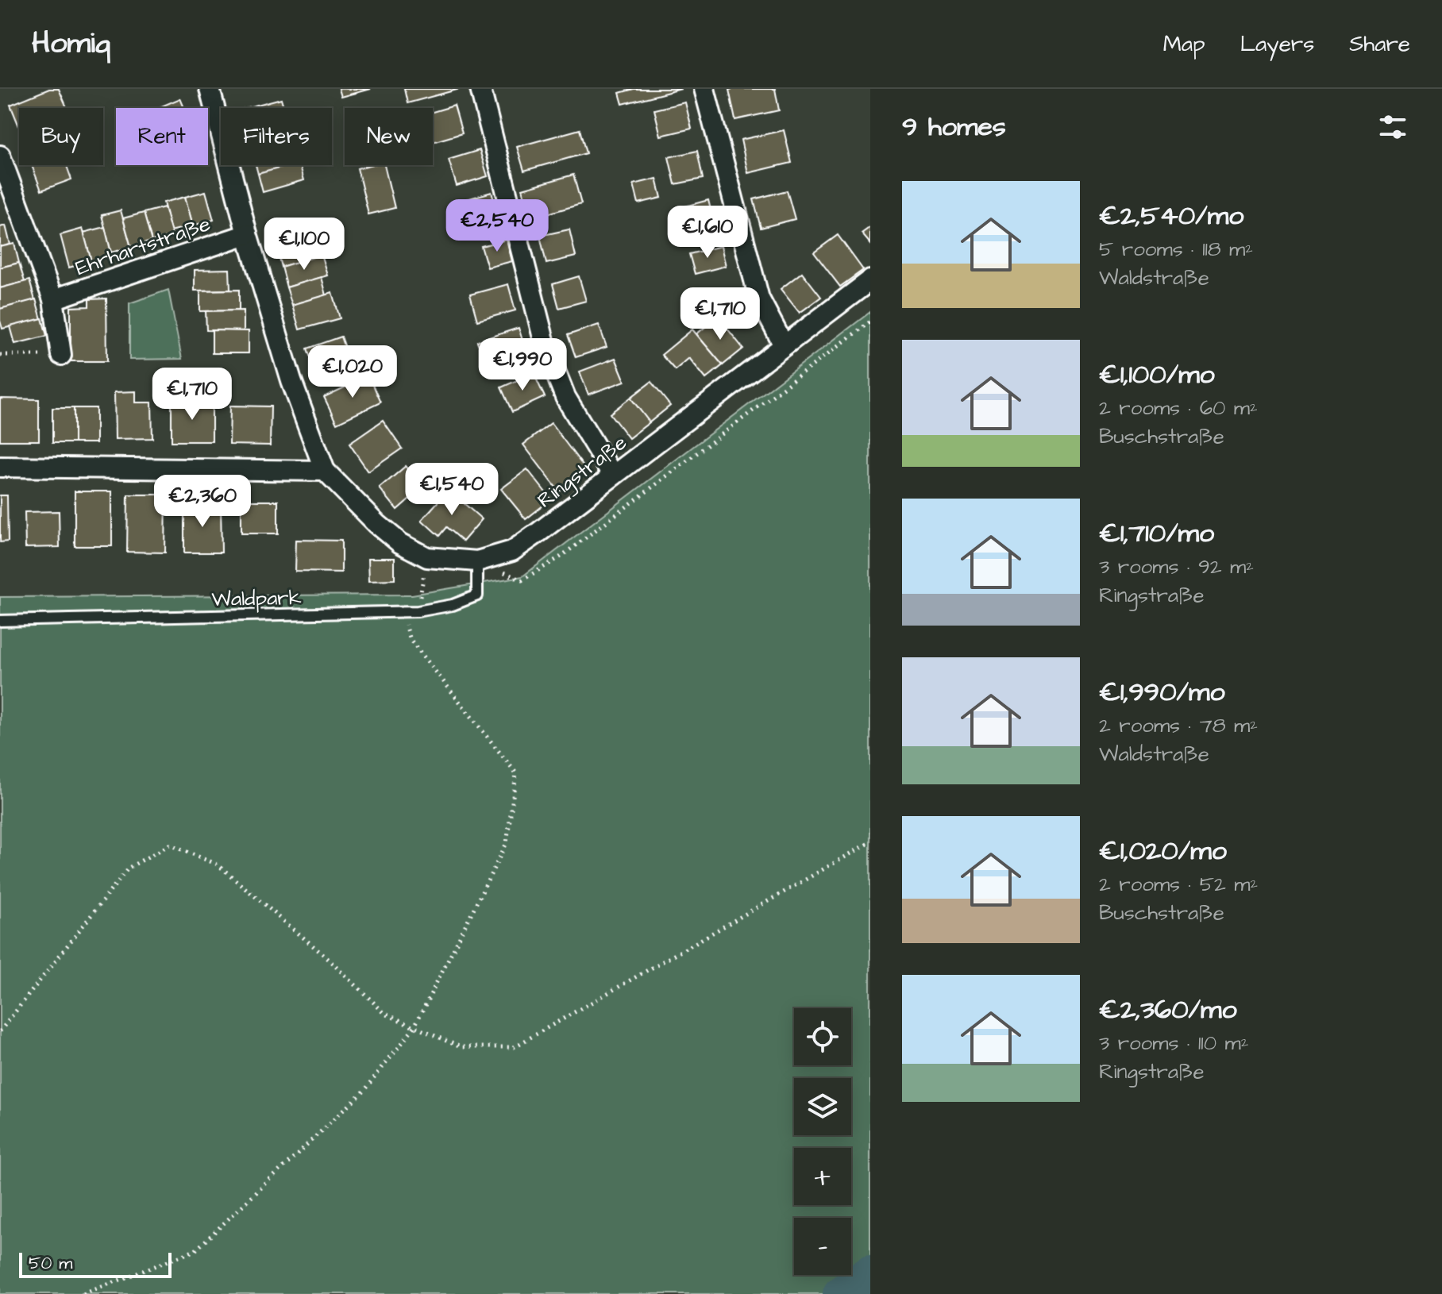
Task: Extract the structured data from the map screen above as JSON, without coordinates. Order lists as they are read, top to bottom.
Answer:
{
  "streets": {
    "street": ["Ehrhartstraße", "Ringstraße"],
    "lane": ["Waldpark"]
  },
  "crossings": [
    ["Ringstraße", "Waldpark"]
  ],
  "scale_bar": "50 m",
  "page": {
    "header": "Homiq",
    "nav": ["Map", "Layers", "Share"],
    "heading": "9 homes",
    "chip": [
      "Buy",
      "Rent",
      "Filters",
      "New"
    ],
    "list": [
      {
        "name": "€2,540/mo",
        "note": "5 rooms · 118 m² · Waldstraße"
      },
      {
        "name": "€1,100/mo",
        "note": "2 rooms · 60 m² · Buschstraße"
      },
      {
        "name": "€1,710/mo",
        "note": "3 rooms · 92 m² · Ringstraße"
      },
      {
        "name": "€1,990/mo",
        "note": "2 rooms · 78 m² · Waldstraße"
      },
      {
        "name": "€1,020/mo",
        "note": "2 rooms · 52 m² · Buschstraße"
      },
      {
        "name": "€2,360/mo",
        "note": "3 rooms · 110 m² · Ringstraße"
      }
    ],
    "price": [
      "€2,540",
      "€1,610",
      "€1,100",
      "€1,710",
      "€1,990",
      "€1,020",
      "€1,710",
      "€1,540",
      "€2,360"
    ],
    "map_buttons": ["+", "−"],
    "scale": "50 m"
  }
}
